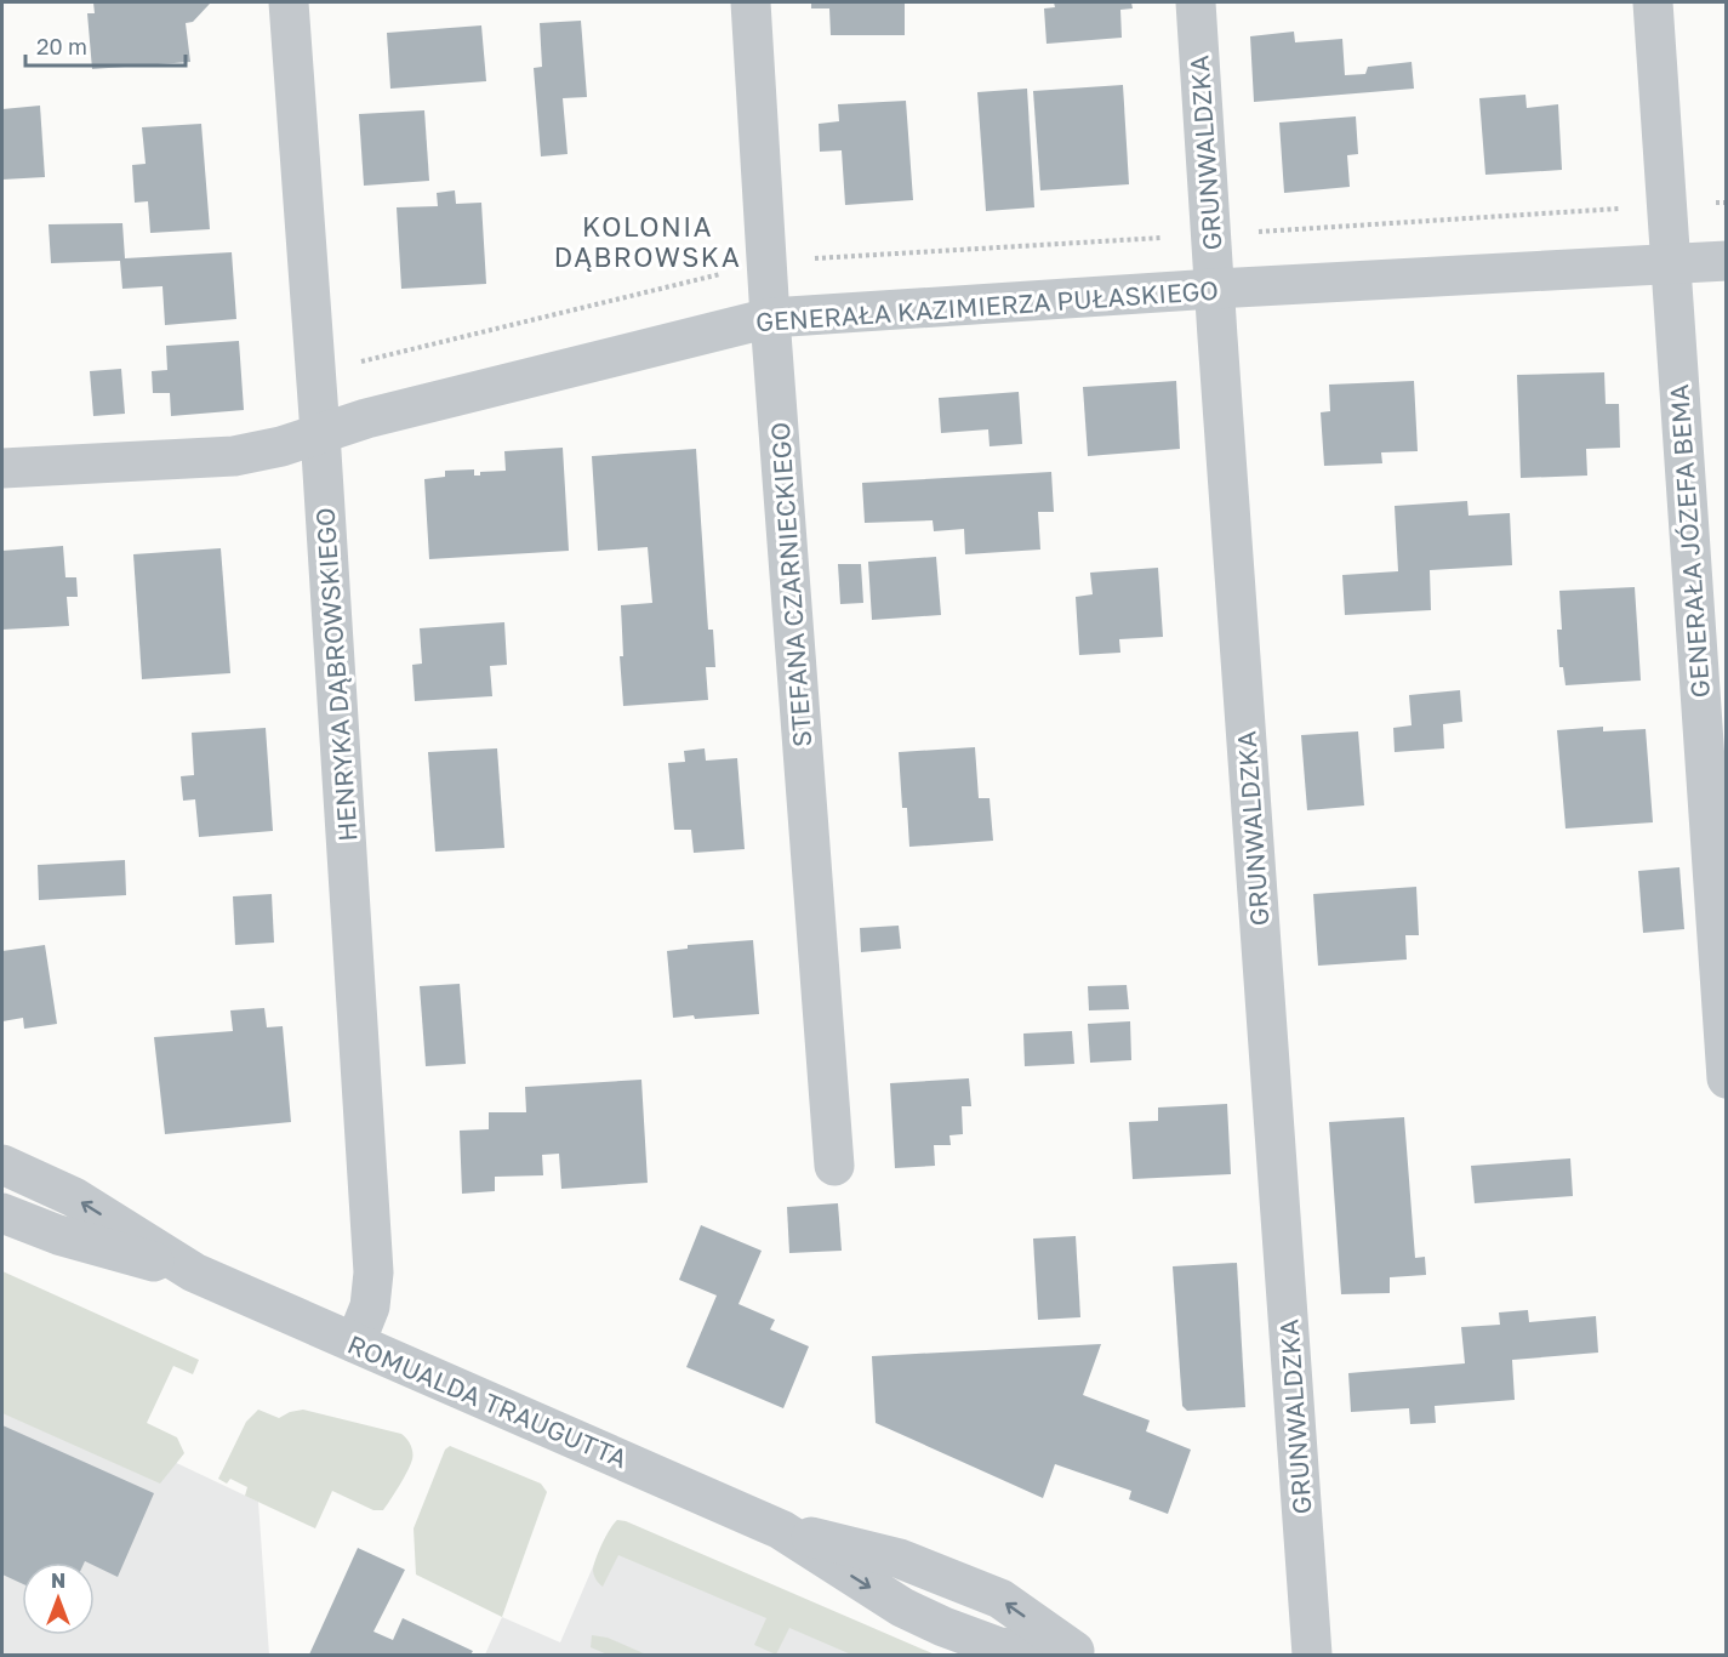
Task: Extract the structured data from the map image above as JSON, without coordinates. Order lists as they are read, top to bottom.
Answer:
{
  "streets": {
    "street": [
      "GRUNWALDZKA",
      "GENERAŁA KAZIMIERZA PUŁASKIEGO",
      "GENERAŁA JÓZEFA BEMA",
      "STEFANA CZARNIECKIEGO",
      "HENRYKA DĄBROWSKIEGO",
      "ROMUALDA TRAUGUTTA"
    ]
  },
  "crossings": [
    ["GRUNWALDZKA", "GENERAŁA KAZIMIERZA PUŁASKIEGO"],
    ["GENERAŁA KAZIMIERZA PUŁASKIEGO", "GENERAŁA JÓZEFA BEMA"],
    ["GENERAŁA KAZIMIERZA PUŁASKIEGO", "STEFANA CZARNIECKIEGO"],
    ["GENERAŁA KAZIMIERZA PUŁASKIEGO", "HENRYKA DĄBROWSKIEGO"],
    ["HENRYKA DĄBROWSKIEGO", "ROMUALDA TRAUGUTTA"]
  ],
  "districts": ["KOLONIA DĄBROWSKA"],
  "scale_bar": "20 m",
  "north": "top"
}
